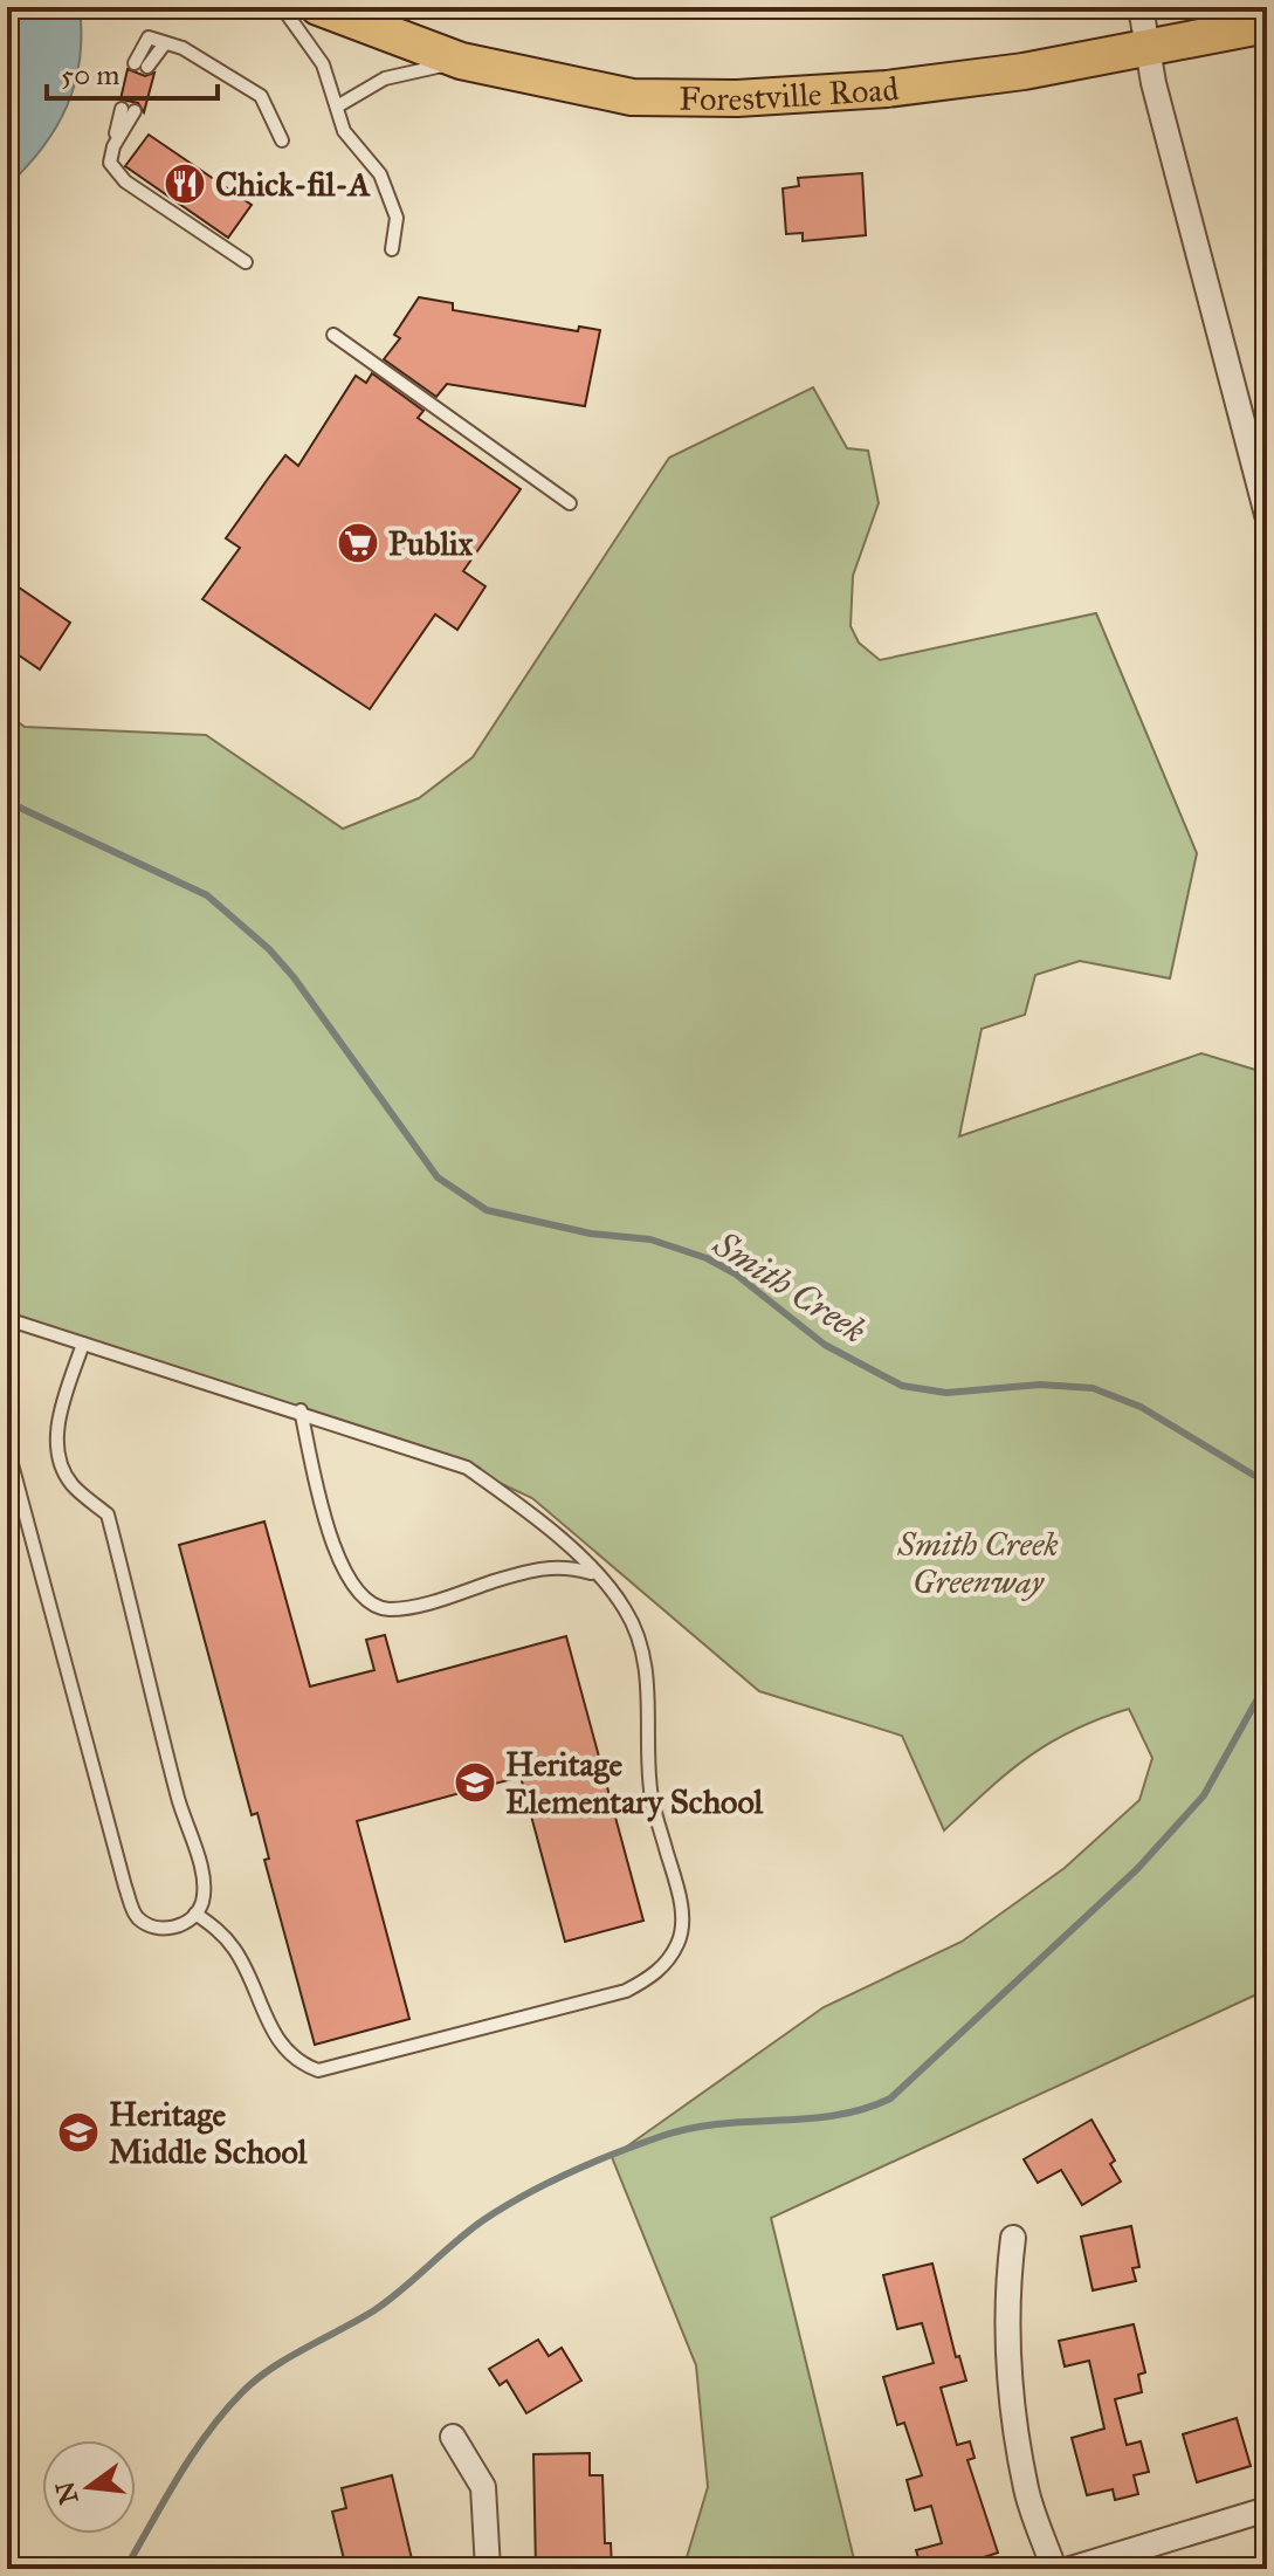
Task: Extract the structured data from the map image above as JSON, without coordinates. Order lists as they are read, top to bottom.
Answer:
{
  "streets": {
    "main road": ["Forestville Road"]
  },
  "water": ["Smith Creek"],
  "parks": ["Smith Creek Greenway"],
  "places": {
    "restaurant": ["Chick-fil-A"],
    "supermarket": ["Publix"],
    "school or university": ["Heritage Elementary School", "Heritage Middle School"]
  },
  "scale_bar": "50 m",
  "north": "left"
}
